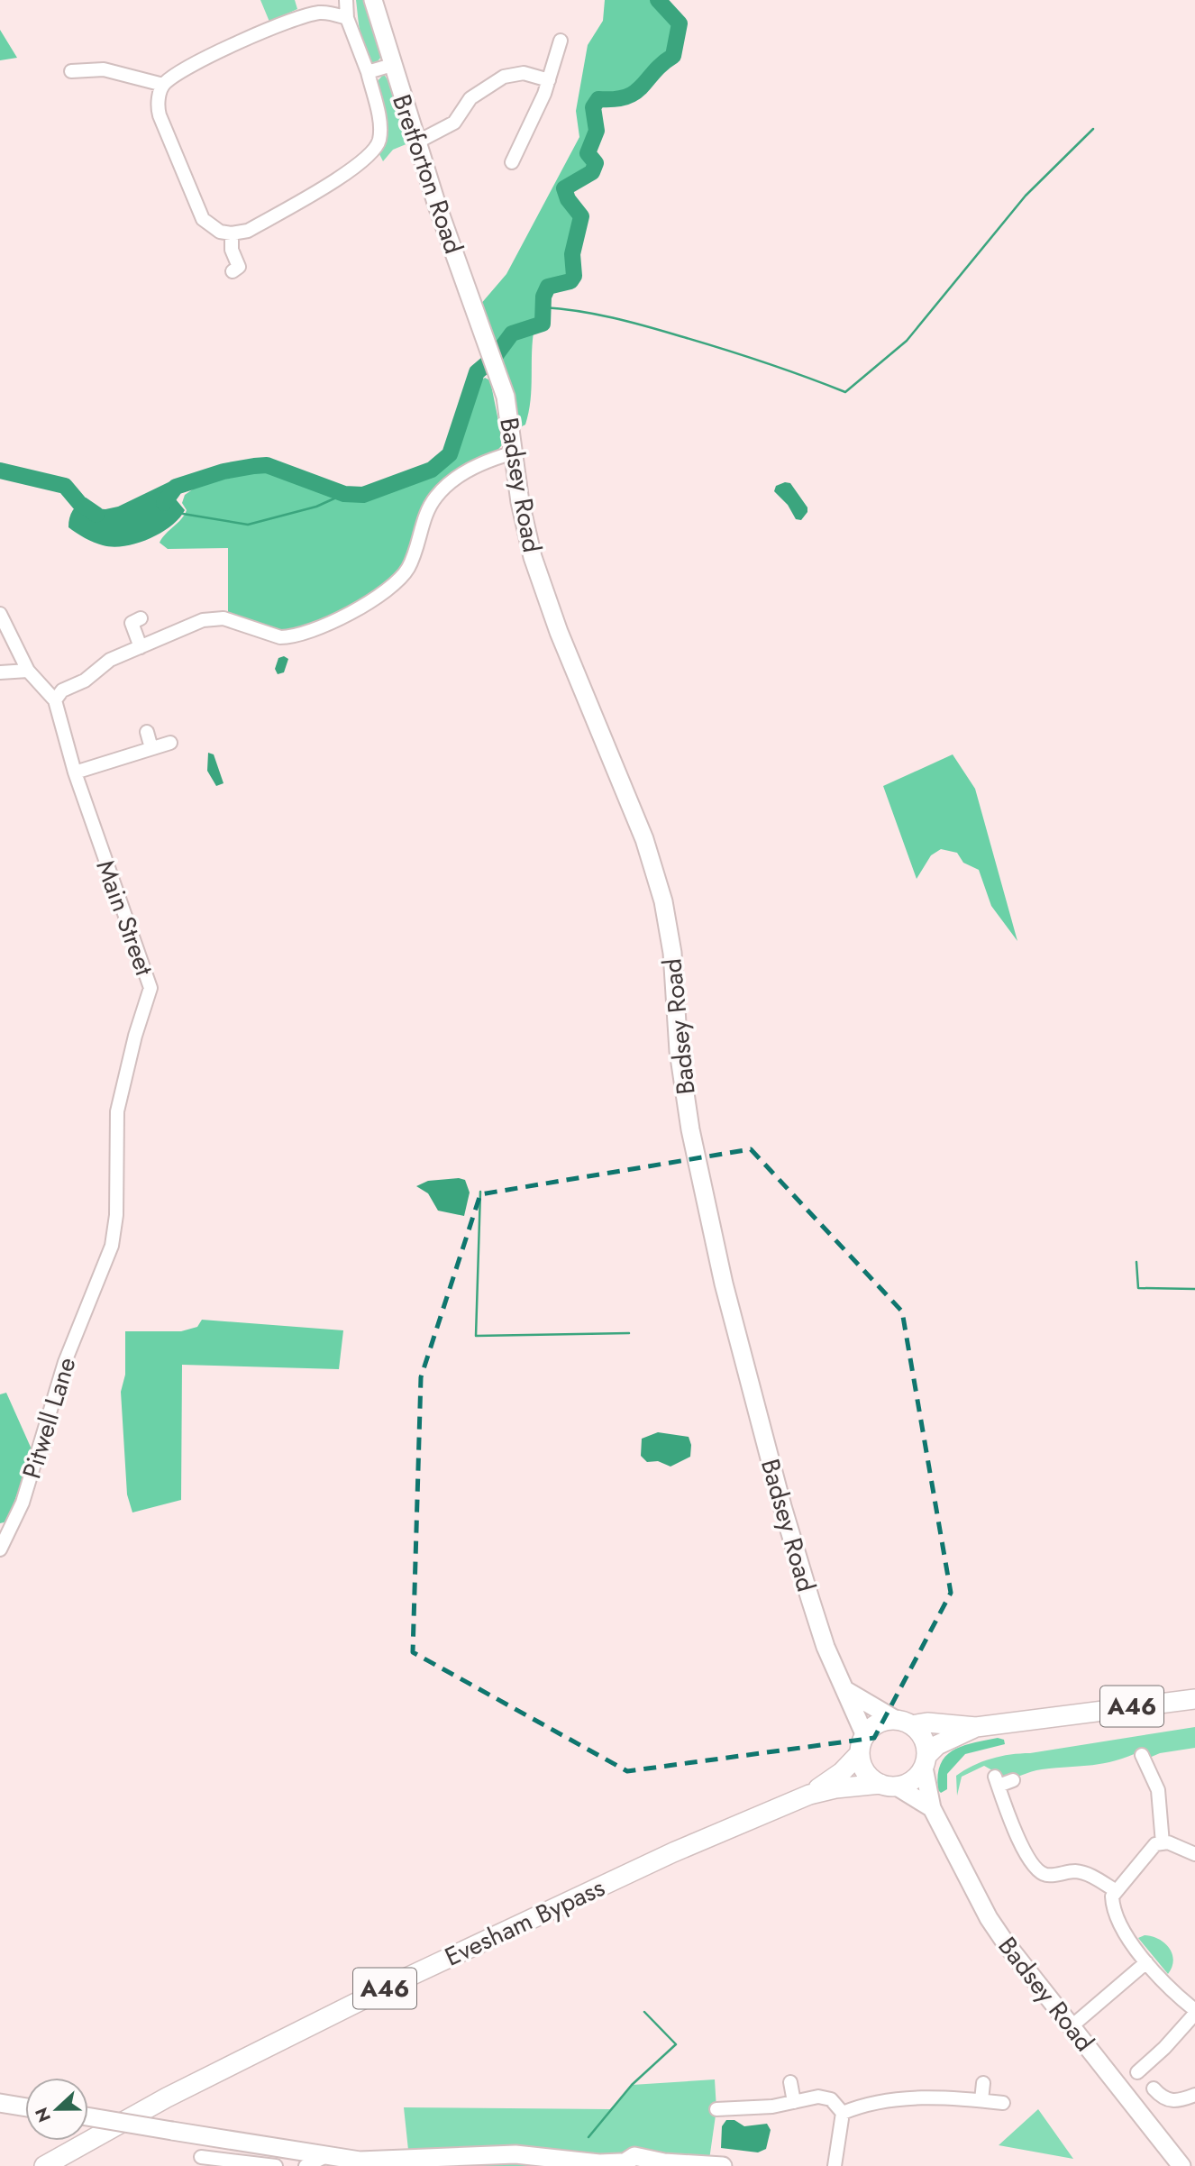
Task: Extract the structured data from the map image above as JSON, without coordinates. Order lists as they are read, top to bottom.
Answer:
{
  "streets": {
    "highway": ["A46", "Evesham Bypass"],
    "main road": ["Bretforton Road", "Badsey Road"],
    "street": ["Main Street", "Pitwell Lane"]
  },
  "crossings": [
    ["Bretforton Road", "Badsey Road"],
    ["Badsey Road", "A46"],
    ["Badsey Road", "Evesham Bypass"],
    ["Main Street", "Pitwell Lane"],
    ["A46", "Evesham Bypass"]
  ],
  "north": "left"
}
